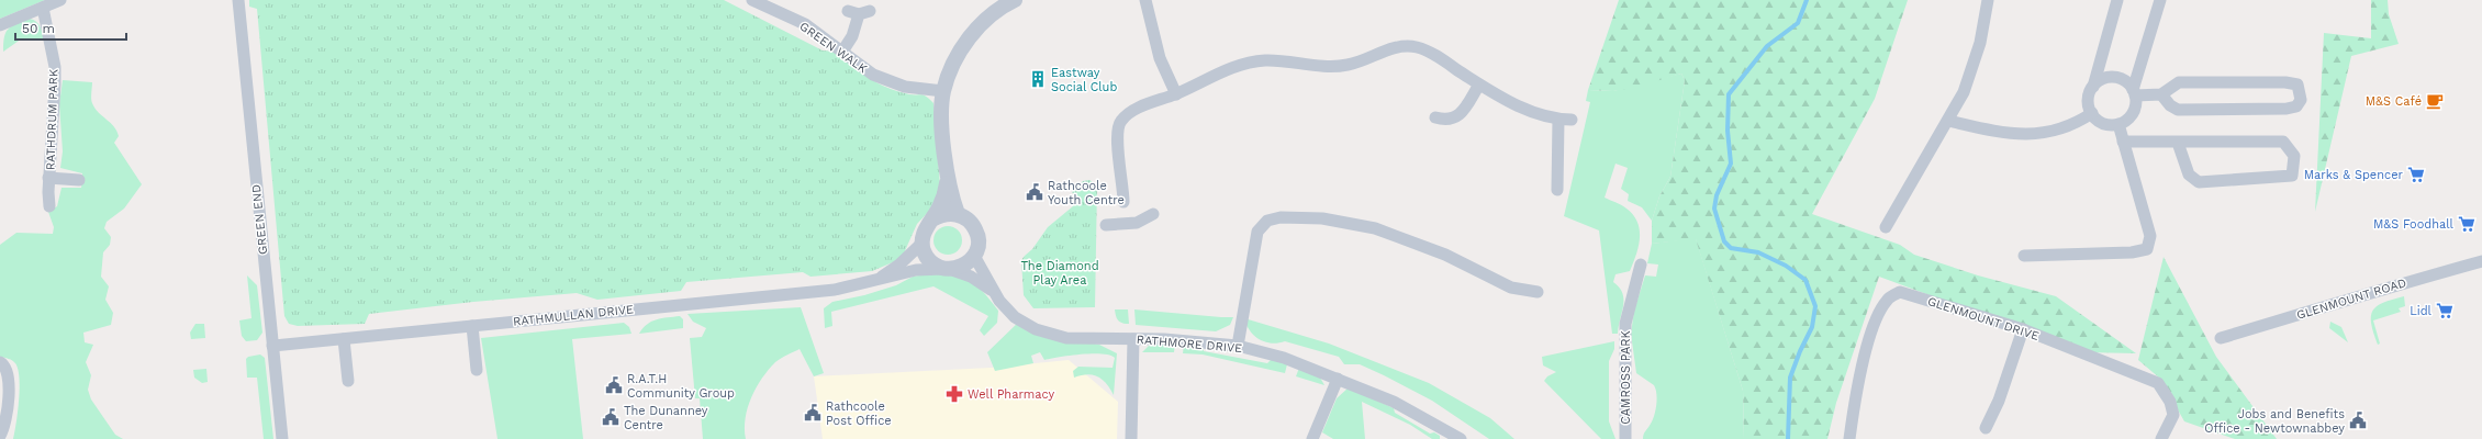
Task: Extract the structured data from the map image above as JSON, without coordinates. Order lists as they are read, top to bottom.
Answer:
{
  "streets": {
    "street": [
      "GREEN WALK",
      "RATHDRUM PARK",
      "GREEN END",
      "GLENMOUNT ROAD",
      "RATHMULLAN DRIVE",
      "GLENMOUNT DRIVE",
      "RATHMORE DRIVE",
      "CAMROSS PARK"
    ]
  },
  "crossings": [
    ["GREEN END", "RATHMULLAN DRIVE"],
    ["RATHMULLAN DRIVE", "RATHMORE DRIVE"]
  ],
  "parks": ["The Diamond Play Area"],
  "places": {
    "building": ["Eastway Social Club"],
    "cafe": ["M&S Café"],
    "supermarket": ["Marks & Spencer", "M&S Foodhall", "Lidl"],
    "public building": [
      "Rathcoole Youth Centre",
      "R.A.T.H Community Group",
      "Rathcoole Post Office",
      "The Dunanney Centre",
      "Jobs and Benefits Office - Newtownabbey"
    ],
    "pharmacy": ["Well Pharmacy"]
  },
  "scale_bar": "50 m"
}
